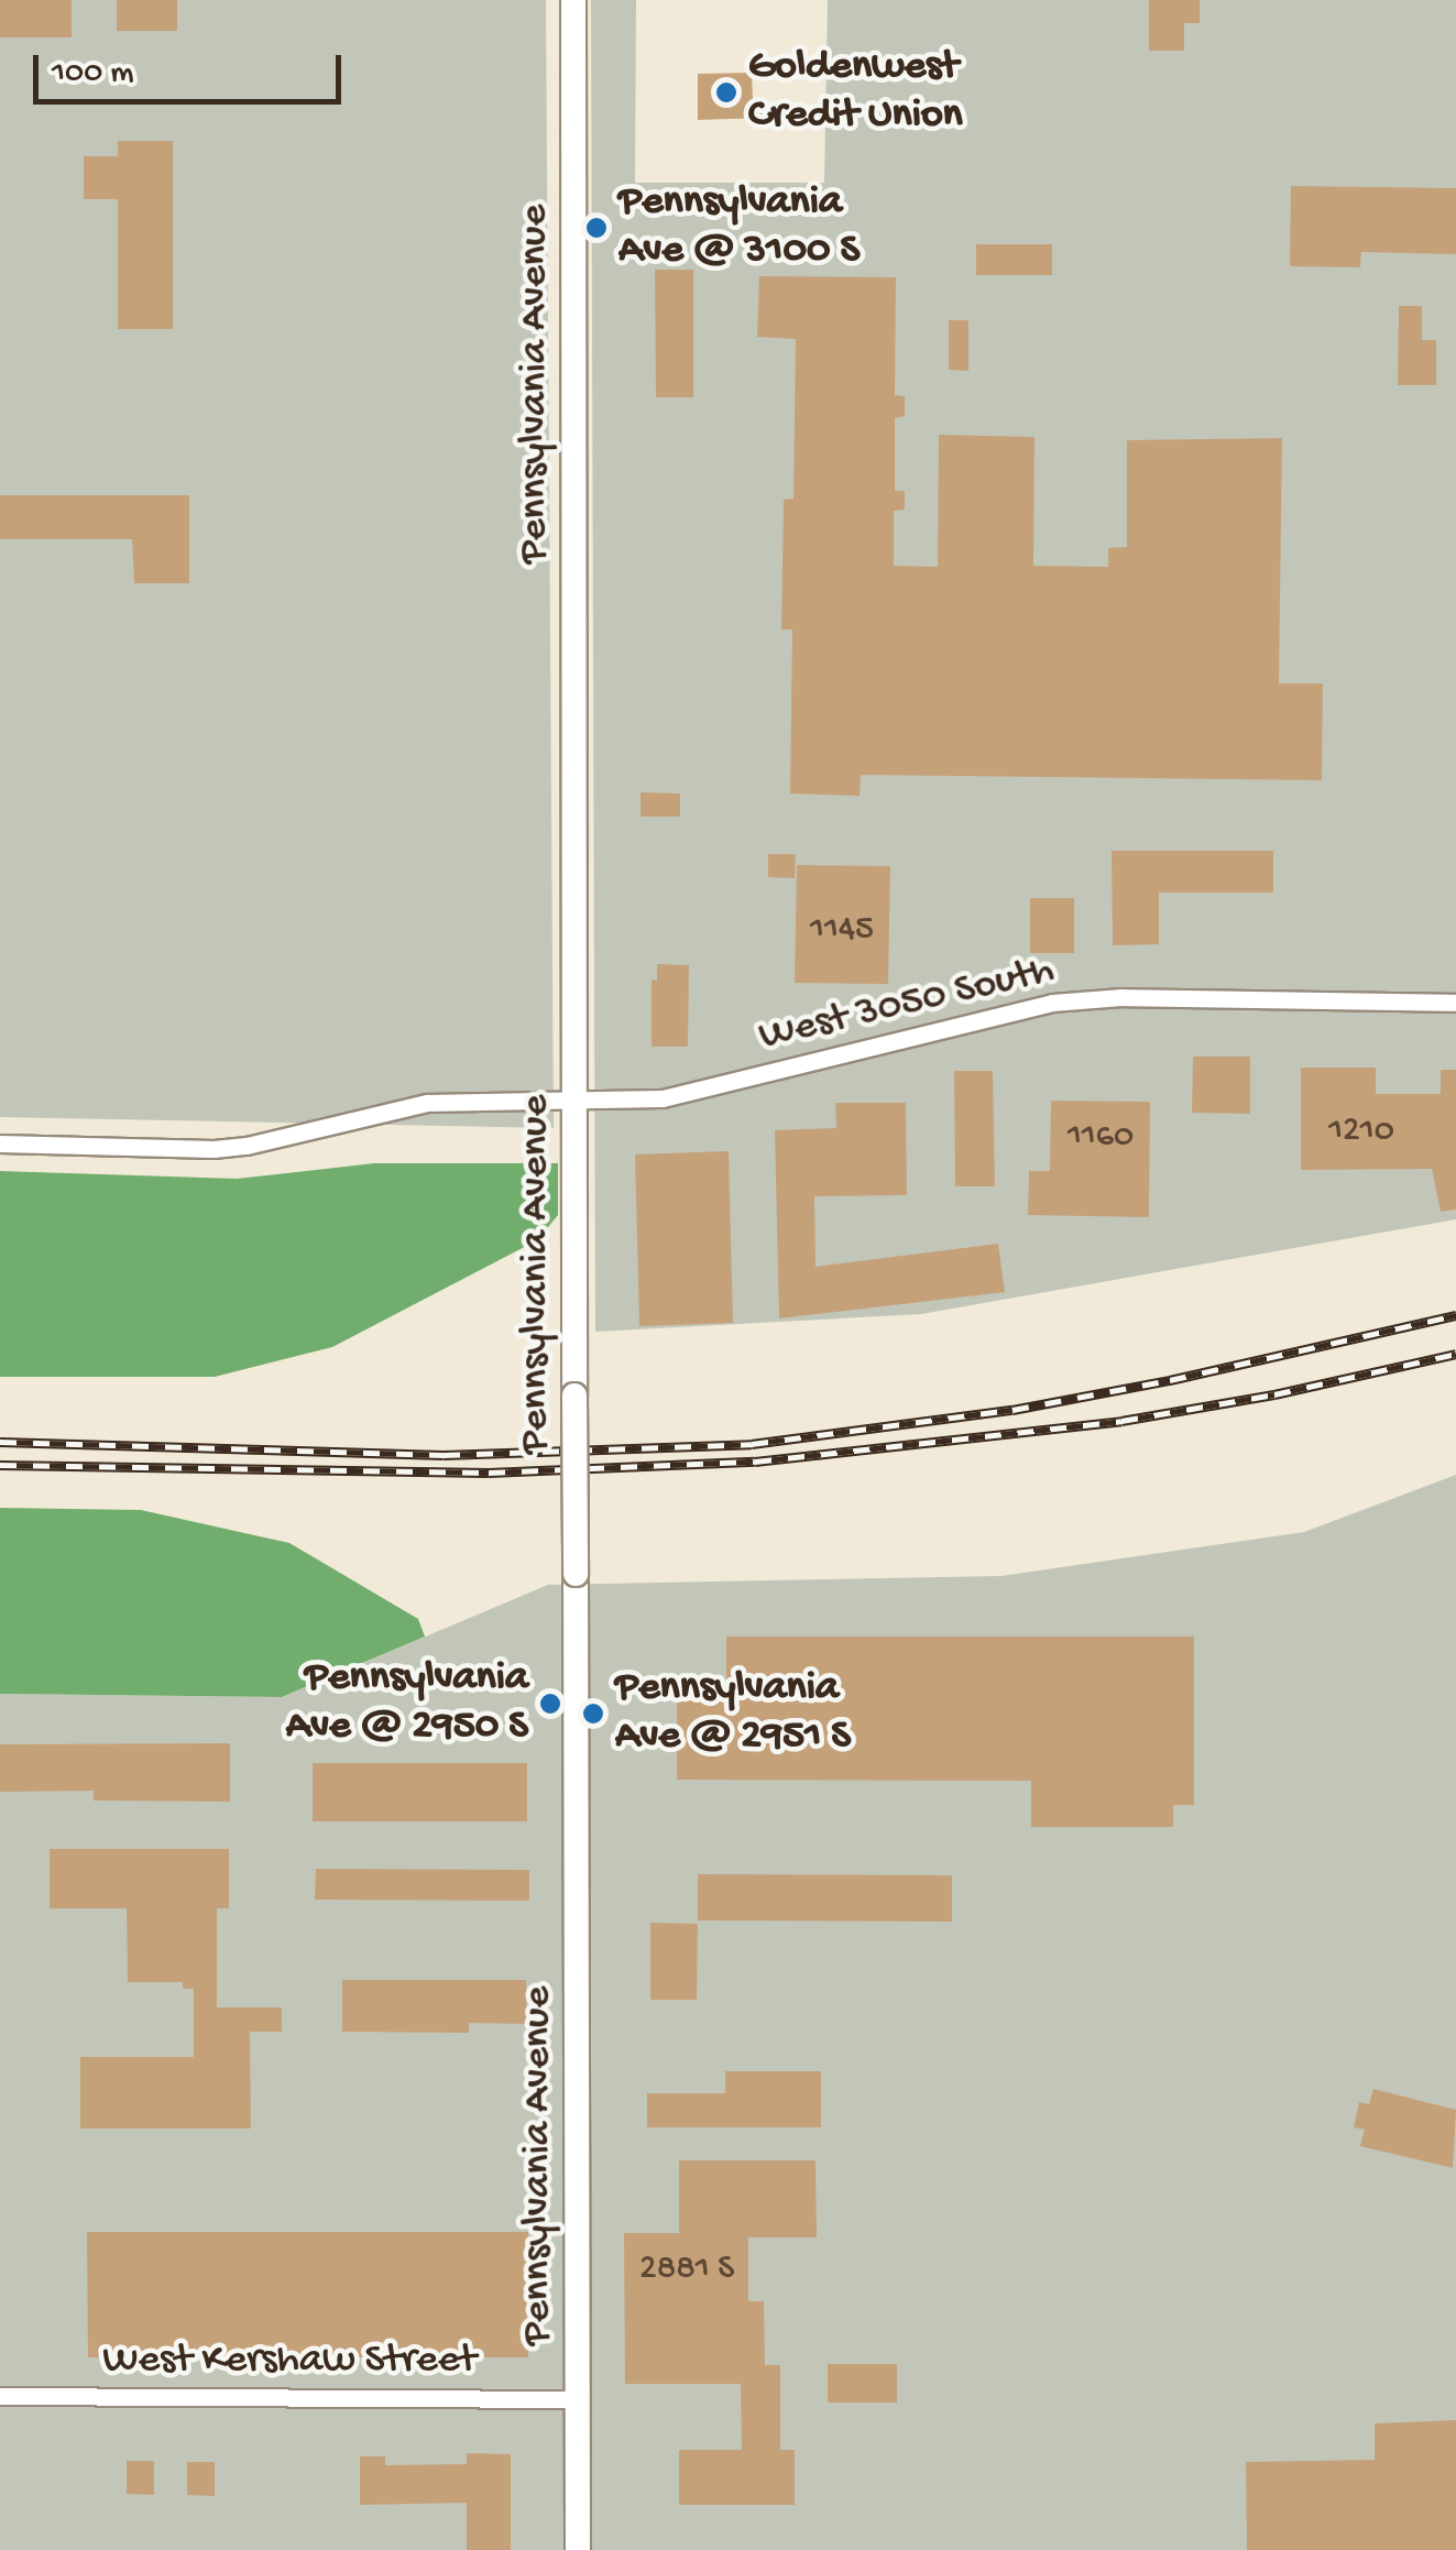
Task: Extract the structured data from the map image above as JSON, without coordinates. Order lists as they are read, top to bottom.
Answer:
{
  "streets": {
    "street": ["Pennsylvania Avenue", "West 3050 South", "West Kershaw Street"]
  },
  "crossings": [
    ["Pennsylvania Avenue", "West 3050 South"],
    ["Pennsylvania Avenue", "West Kershaw Street"]
  ],
  "places": [
    "Goldenwest Credit Union",
    "Pennsylvania Ave @ 3100 S",
    "Pennsylvania Ave @ 2950 S",
    "Pennsylvania Ave @ 2951 S"
  ],
  "house_numbers": [
    "1145",
    "1210",
    "1160",
    "2881 S"
  ],
  "scale_bar": "100 m"
}
